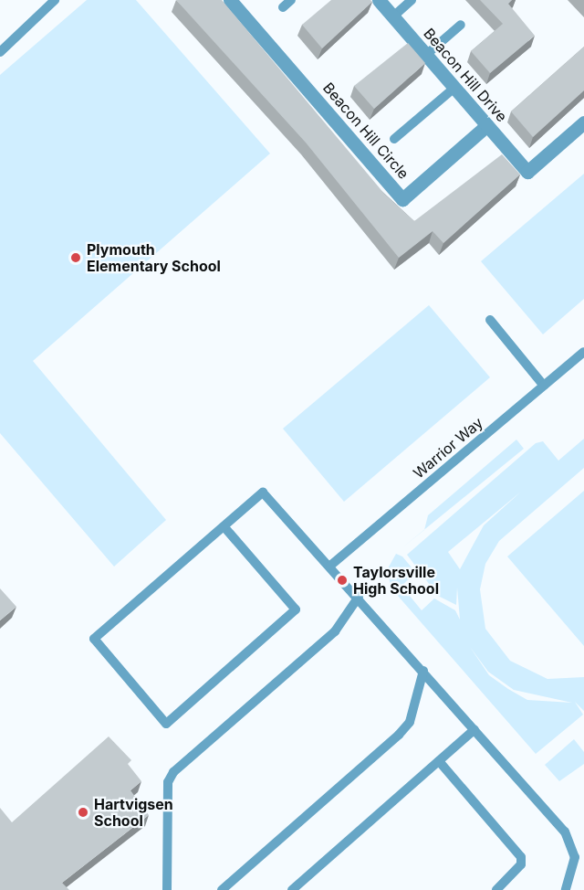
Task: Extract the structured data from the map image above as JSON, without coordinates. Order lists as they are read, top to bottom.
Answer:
{
  "streets": {
    "street": ["Beacon Hill Drive", "Beacon Hill Circle"],
    "lane": ["Warrior Way"]
  },
  "crossings": [
    ["Beacon Hill Drive", "Beacon Hill Circle"]
  ],
  "places": ["Plymouth Elementary School", "Taylorsville High School", "Hartvigsen School"]
}
